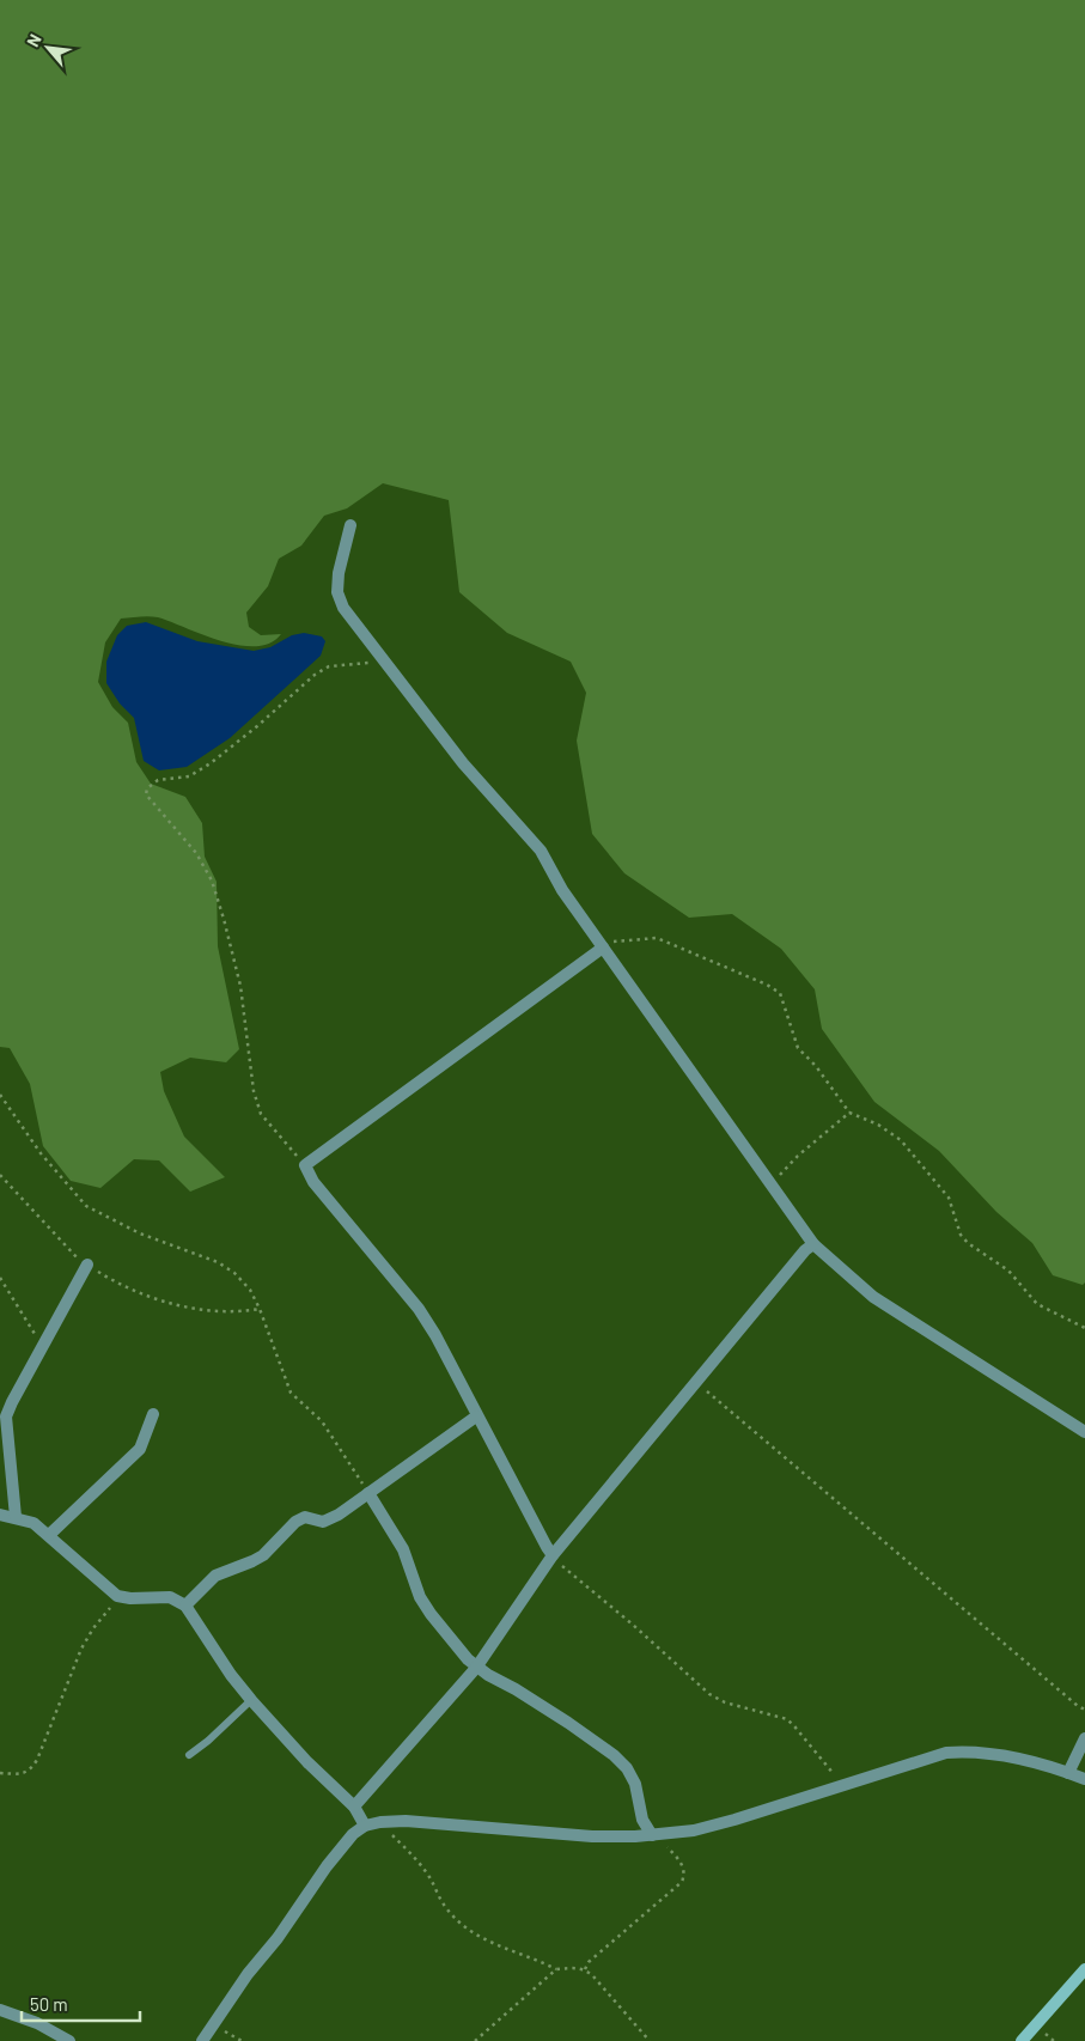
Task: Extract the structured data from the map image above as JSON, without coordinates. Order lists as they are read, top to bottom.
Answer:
{
  "scale_bar": "50 m",
  "north": "top left"
}
